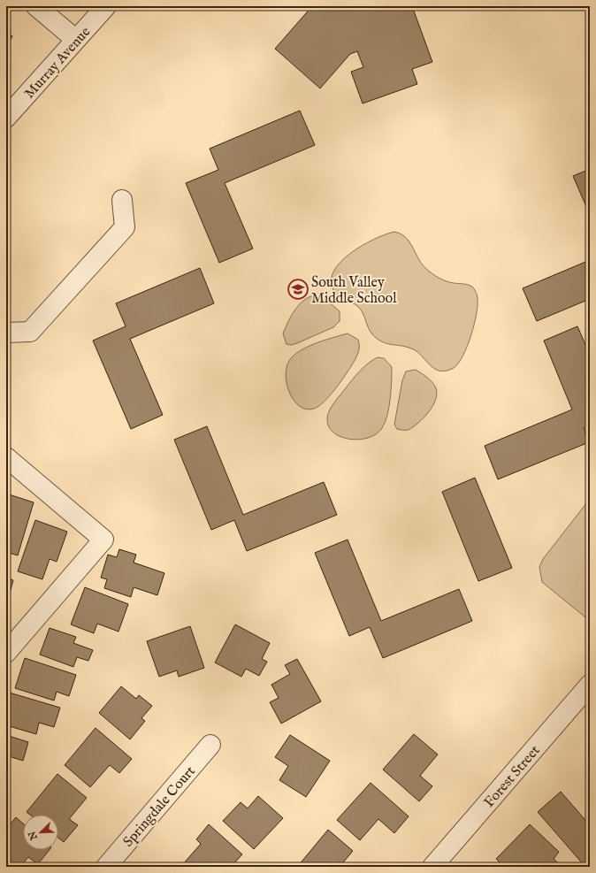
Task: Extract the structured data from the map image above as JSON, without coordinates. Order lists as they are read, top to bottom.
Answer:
{
  "streets": {
    "street": ["Murray Avenue", "Forest Street", "Springdale Court"]
  },
  "places": {
    "school or university": ["South Valley Middle School"]
  },
  "north": "bottom left"
}
